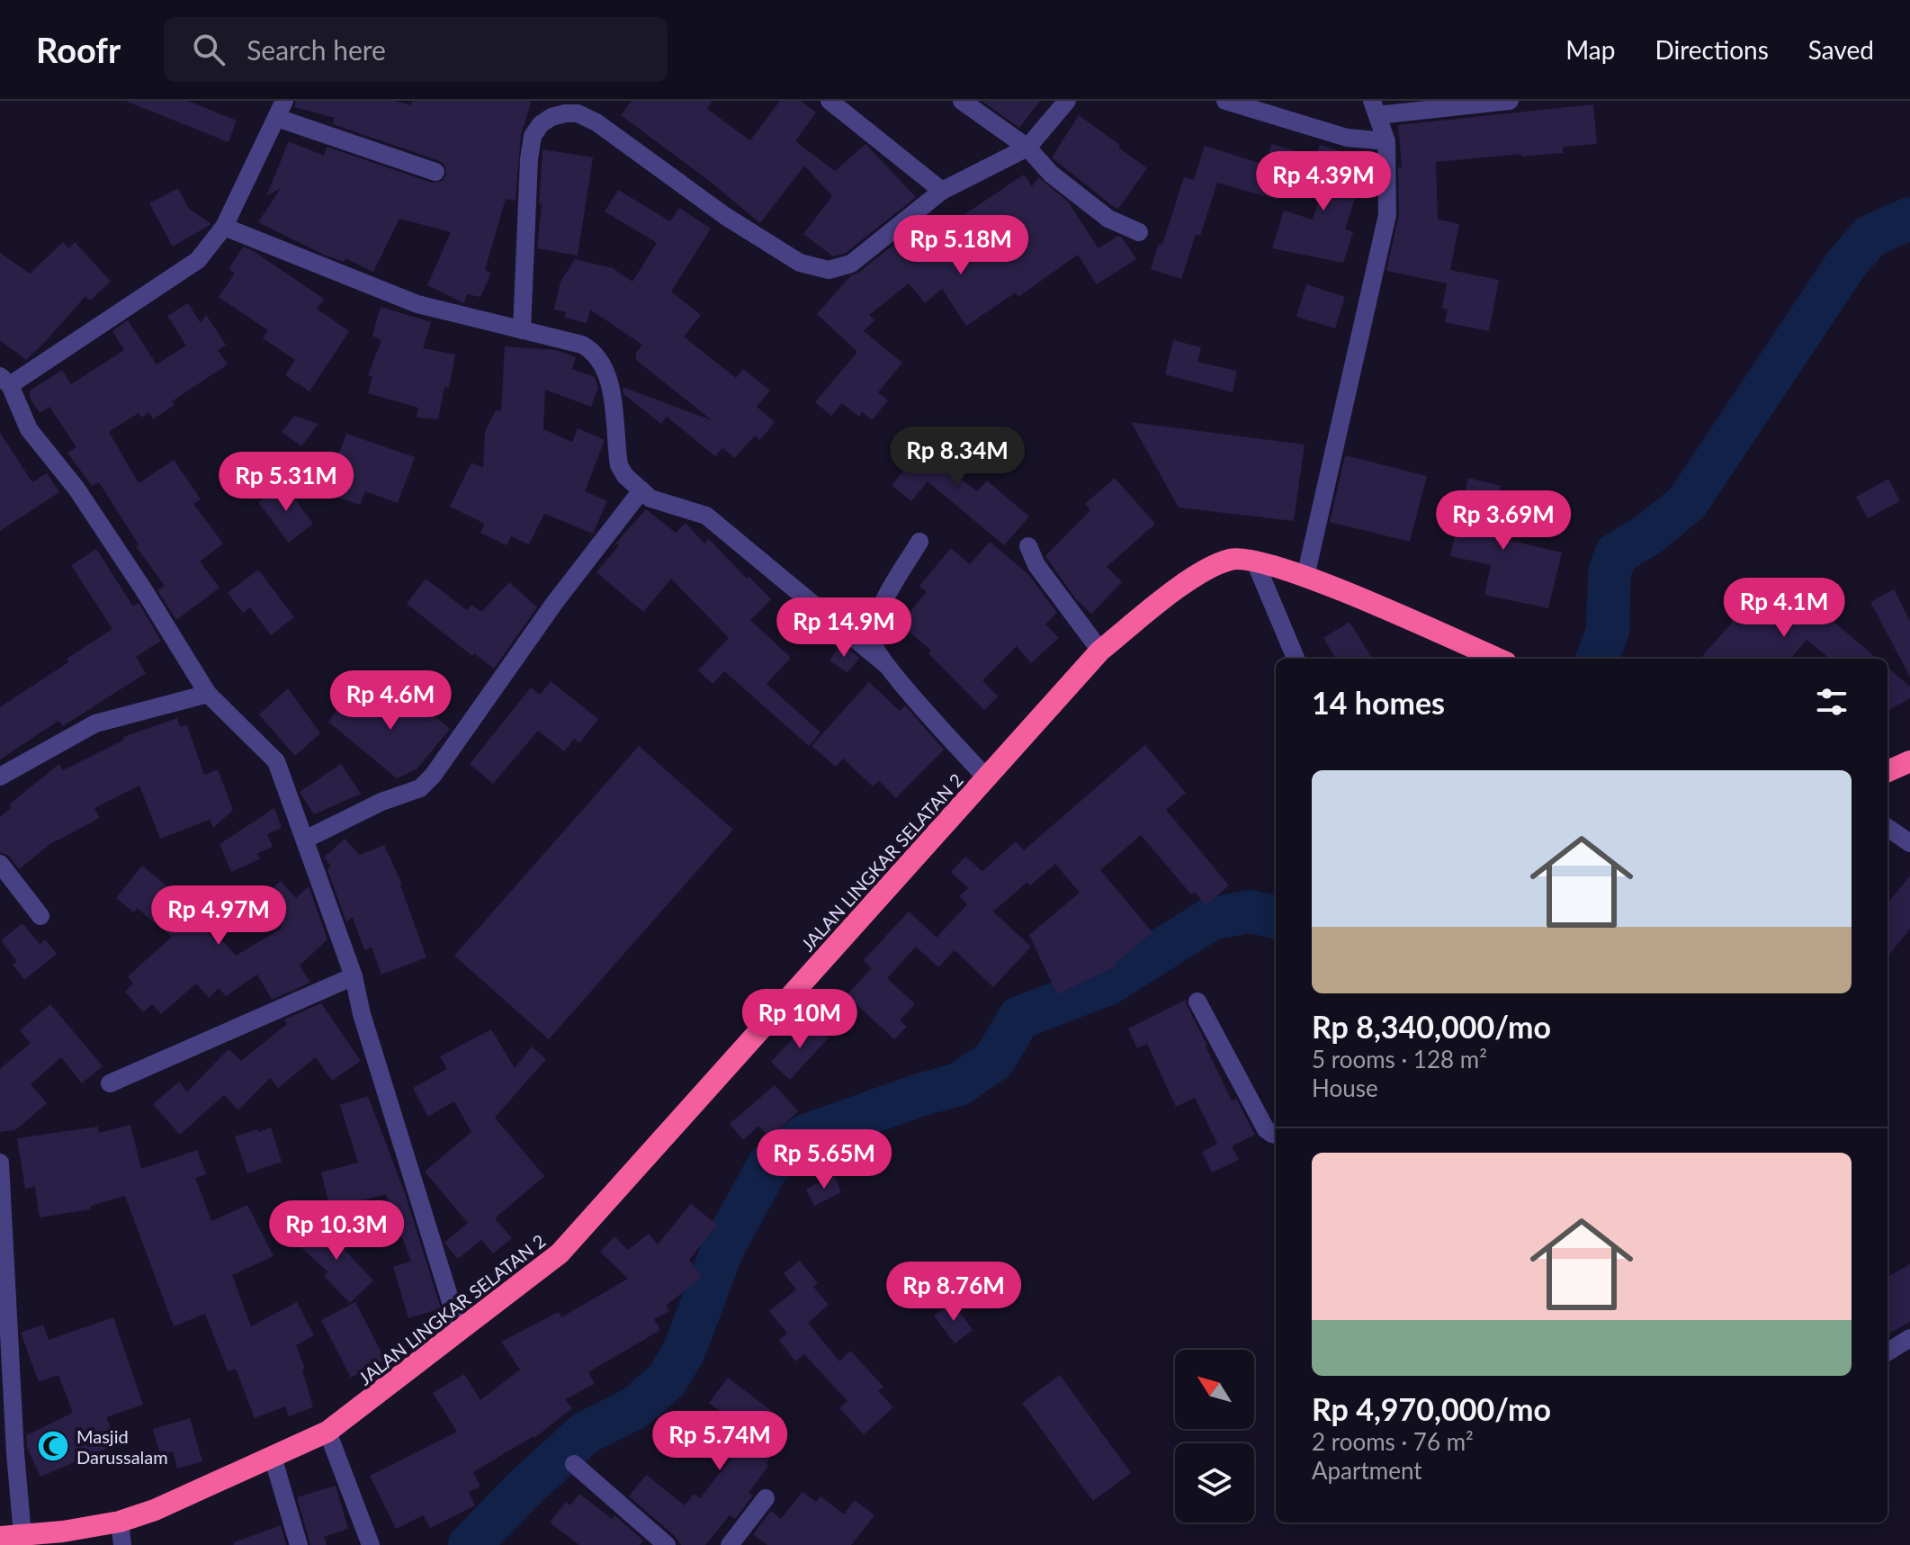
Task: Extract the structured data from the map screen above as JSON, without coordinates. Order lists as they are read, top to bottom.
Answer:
{
  "streets": {
    "highway": ["JALAN LINGKAR SELATAN 2"]
  },
  "places": {
    "mosque": ["Masjid Darussalam"]
  },
  "north": "top left",
  "page": {
    "header": "Roofr",
    "search": "Search here",
    "nav": ["Map", "Directions", "Saved"],
    "price": [
      "Rp 4.39M",
      "Rp 5.18M",
      "Rp 8.34M",
      "Rp 5.31M",
      "Rp 3.69M",
      "Rp 4.1M",
      "Rp 14.9M",
      "Rp 4.6M",
      "Rp 4.97M",
      "Rp 10M",
      "Rp 5.65M",
      "Rp 10.3M",
      "Rp 8.76M",
      "Rp 5.74M"
    ],
    "heading": "14 homes",
    "list": [
      {
        "name": "Rp 8,340,000/mo",
        "note": "5 rooms · 128 m² · House"
      },
      {
        "name": "Rp 4,970,000/mo",
        "note": "2 rooms · 76 m² · Apartment"
      }
    ]
  }
}
